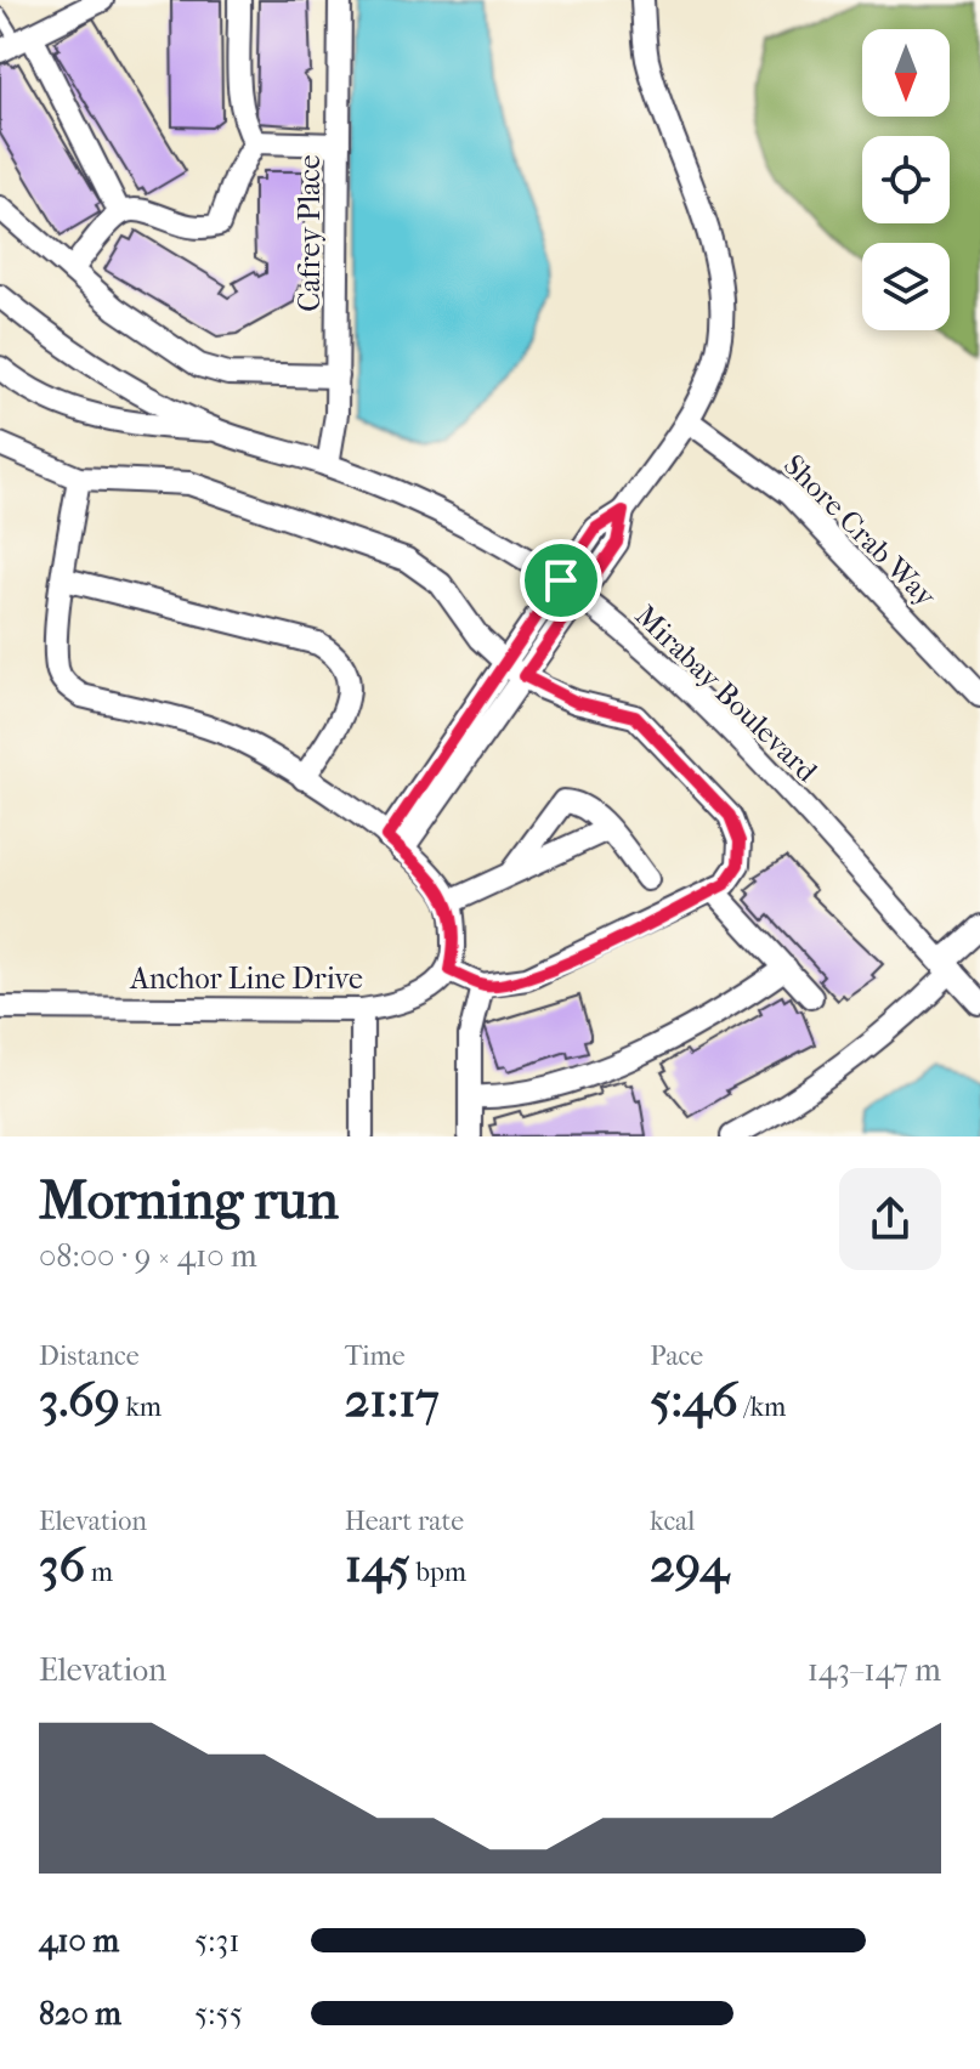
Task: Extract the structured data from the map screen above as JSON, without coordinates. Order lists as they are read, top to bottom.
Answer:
{
  "streets": {
    "street": [
      "Cafrey Place",
      "Shore Crab Way",
      "Mirabay Boulevard",
      "Anchor Line Drive"
    ]
  },
  "crossings": [
    ["Cafrey Place", "Mirabay Boulevard"]
  ],
  "north": "bottom",
  "page": {
    "heading": ["Morning run", "08:00 · 9 × 410 m"],
    "stats": [
      ["Distance", "3.69 km"],
      ["Time", "21:17"],
      ["Pace", "5:46 /km"],
      ["Elevation", "36 m"],
      ["Heart rate", "145 bpm"],
      ["kcal", "294"]
    ],
    "chart": ["Elevation", "143–147 m"],
    "list": [
      {
        "name": "410 m",
        "note": "5:31"
      },
      {
        "name": "820 m",
        "note": "5:55"
      }
    ]
  }
}
